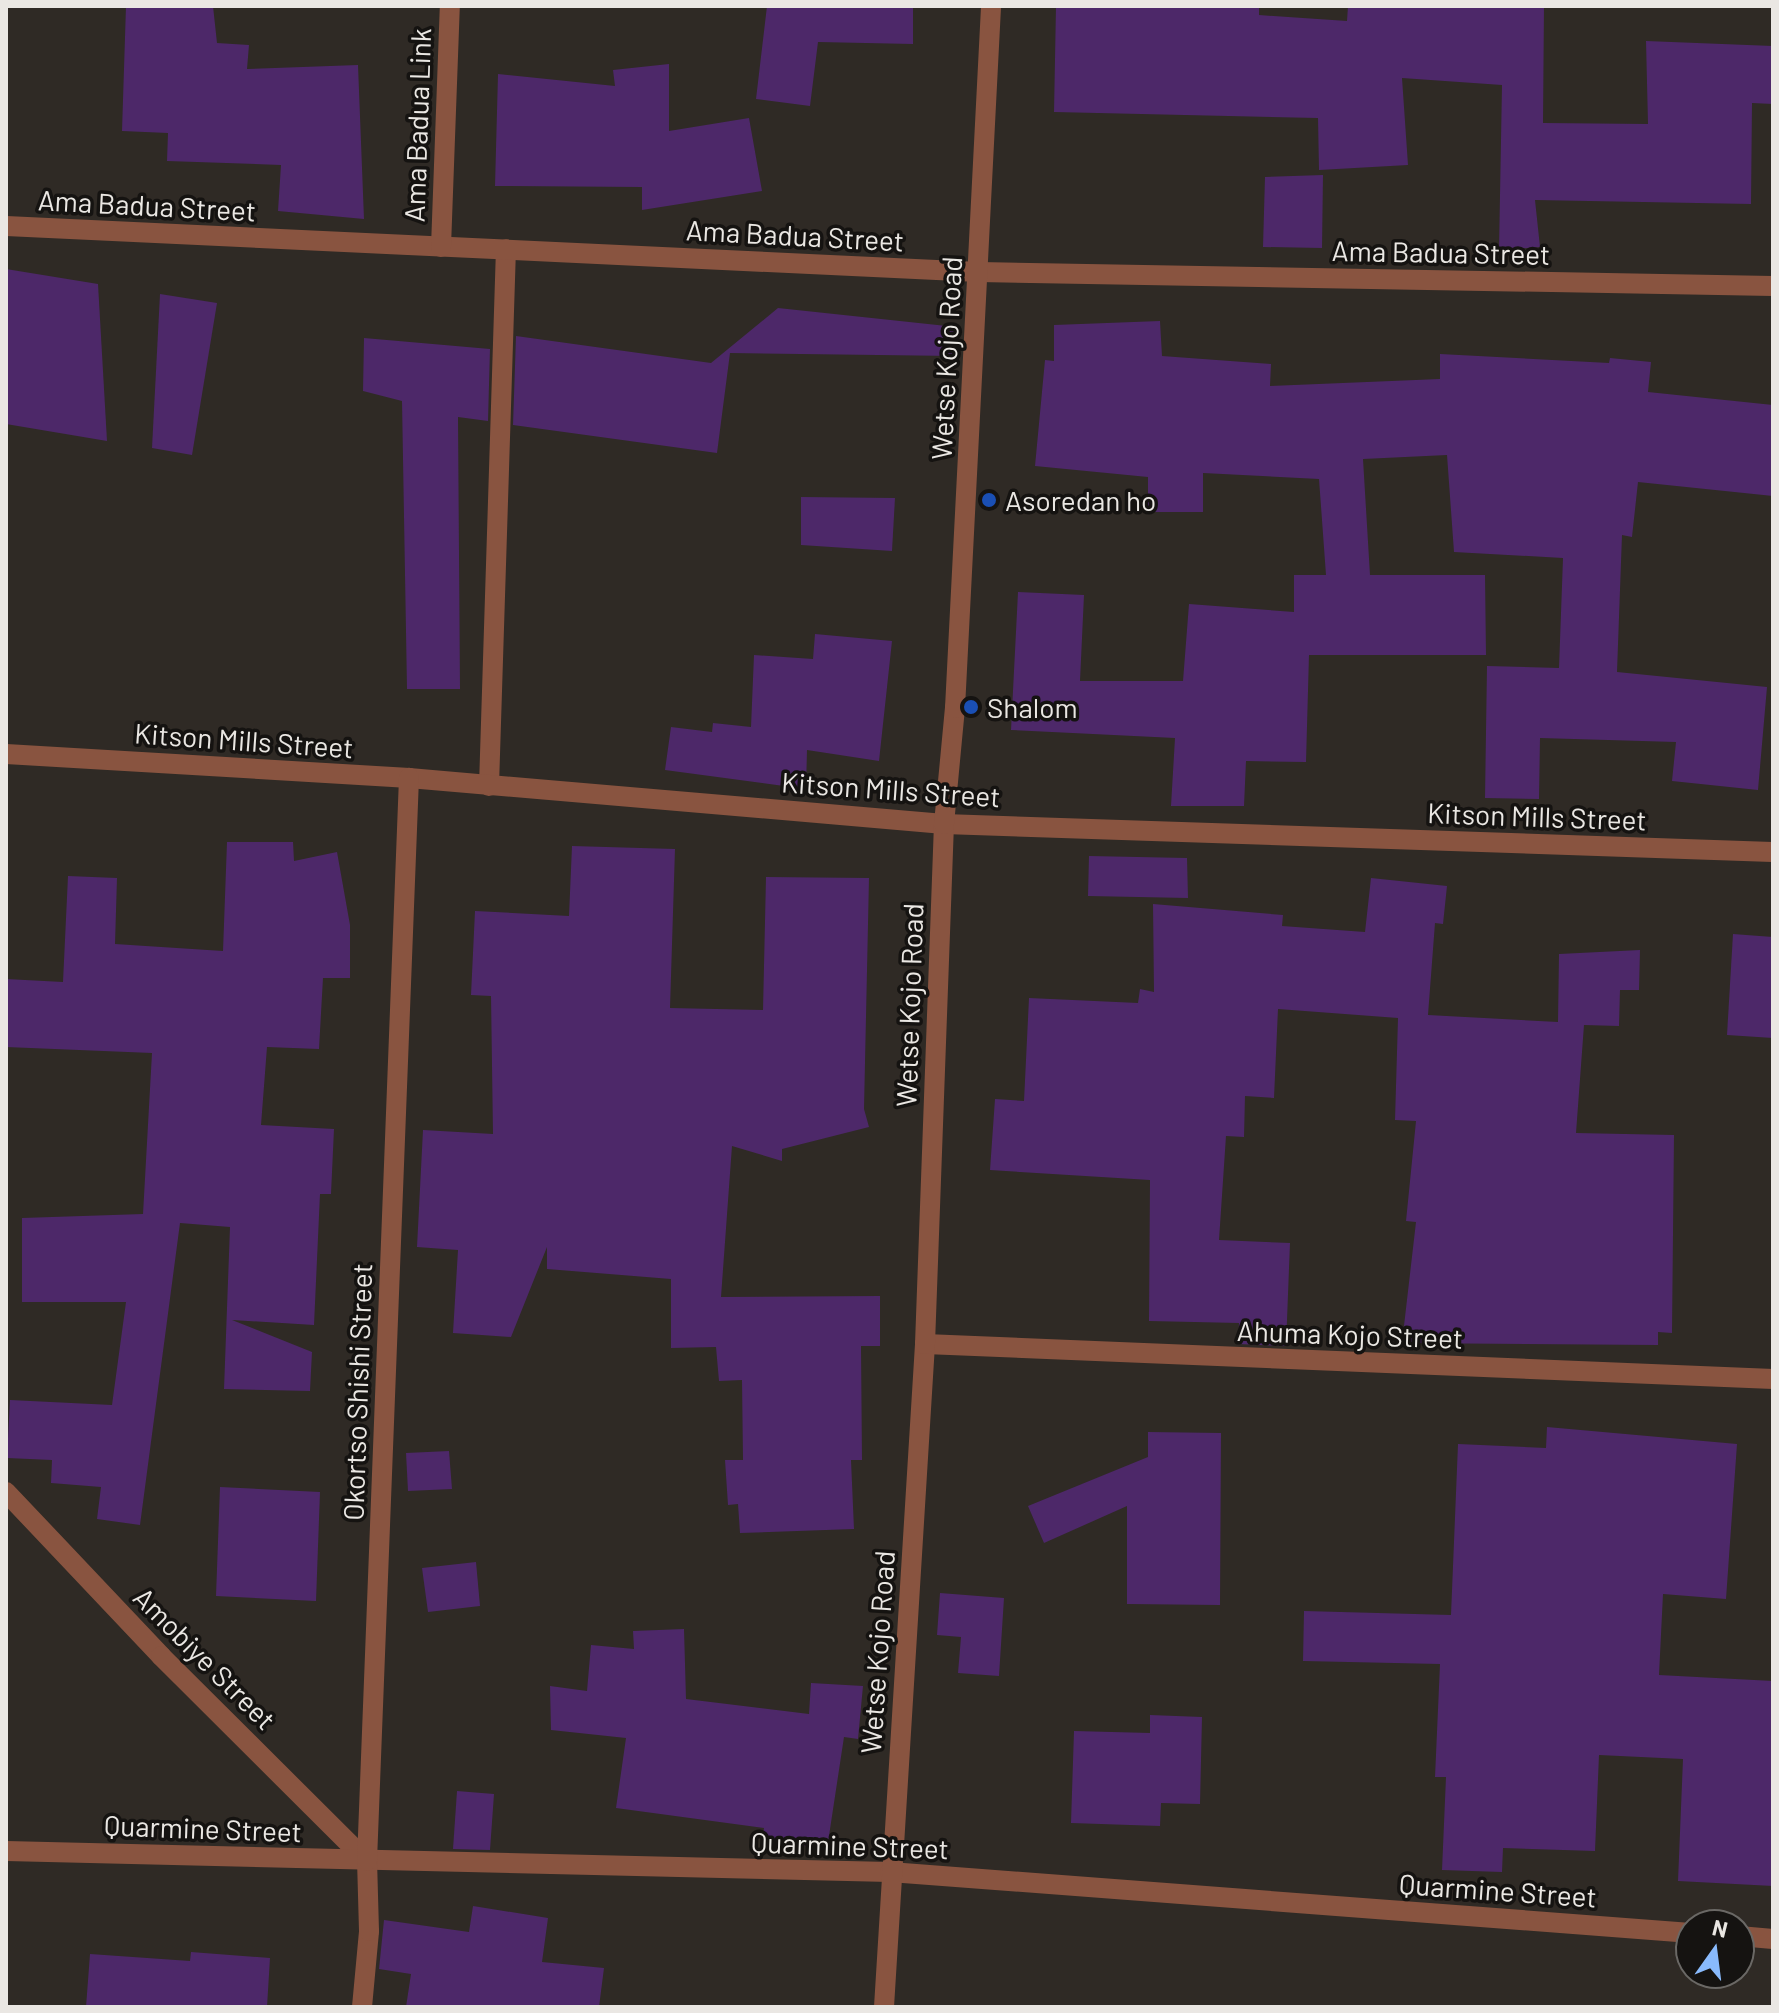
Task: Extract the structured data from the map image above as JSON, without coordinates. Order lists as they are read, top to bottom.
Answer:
{
  "streets": {
    "street": [
      "Ama Badua Link",
      "Ama Badua Street",
      "Wetse Kojo Road",
      "Kitson Mills Street",
      "Ahuma Kojo Street",
      "Okortso Shishi Street",
      "Amobiye Street",
      "Quarmine Street"
    ]
  },
  "crossings": [
    ["Ama Badua Link", "Ama Badua Street"],
    ["Ama Badua Street", "Wetse Kojo Road"],
    ["Wetse Kojo Road", "Kitson Mills Street"],
    ["Wetse Kojo Road", "Ahuma Kojo Street"],
    ["Wetse Kojo Road", "Quarmine Street"],
    ["Kitson Mills Street", "Okortso Shishi Street"],
    ["Okortso Shishi Street", "Amobiye Street"],
    ["Okortso Shishi Street", "Quarmine Street"],
    ["Amobiye Street", "Quarmine Street"]
  ],
  "places": ["Asoredan ho", "Shalom"],
  "north": "top"
}
